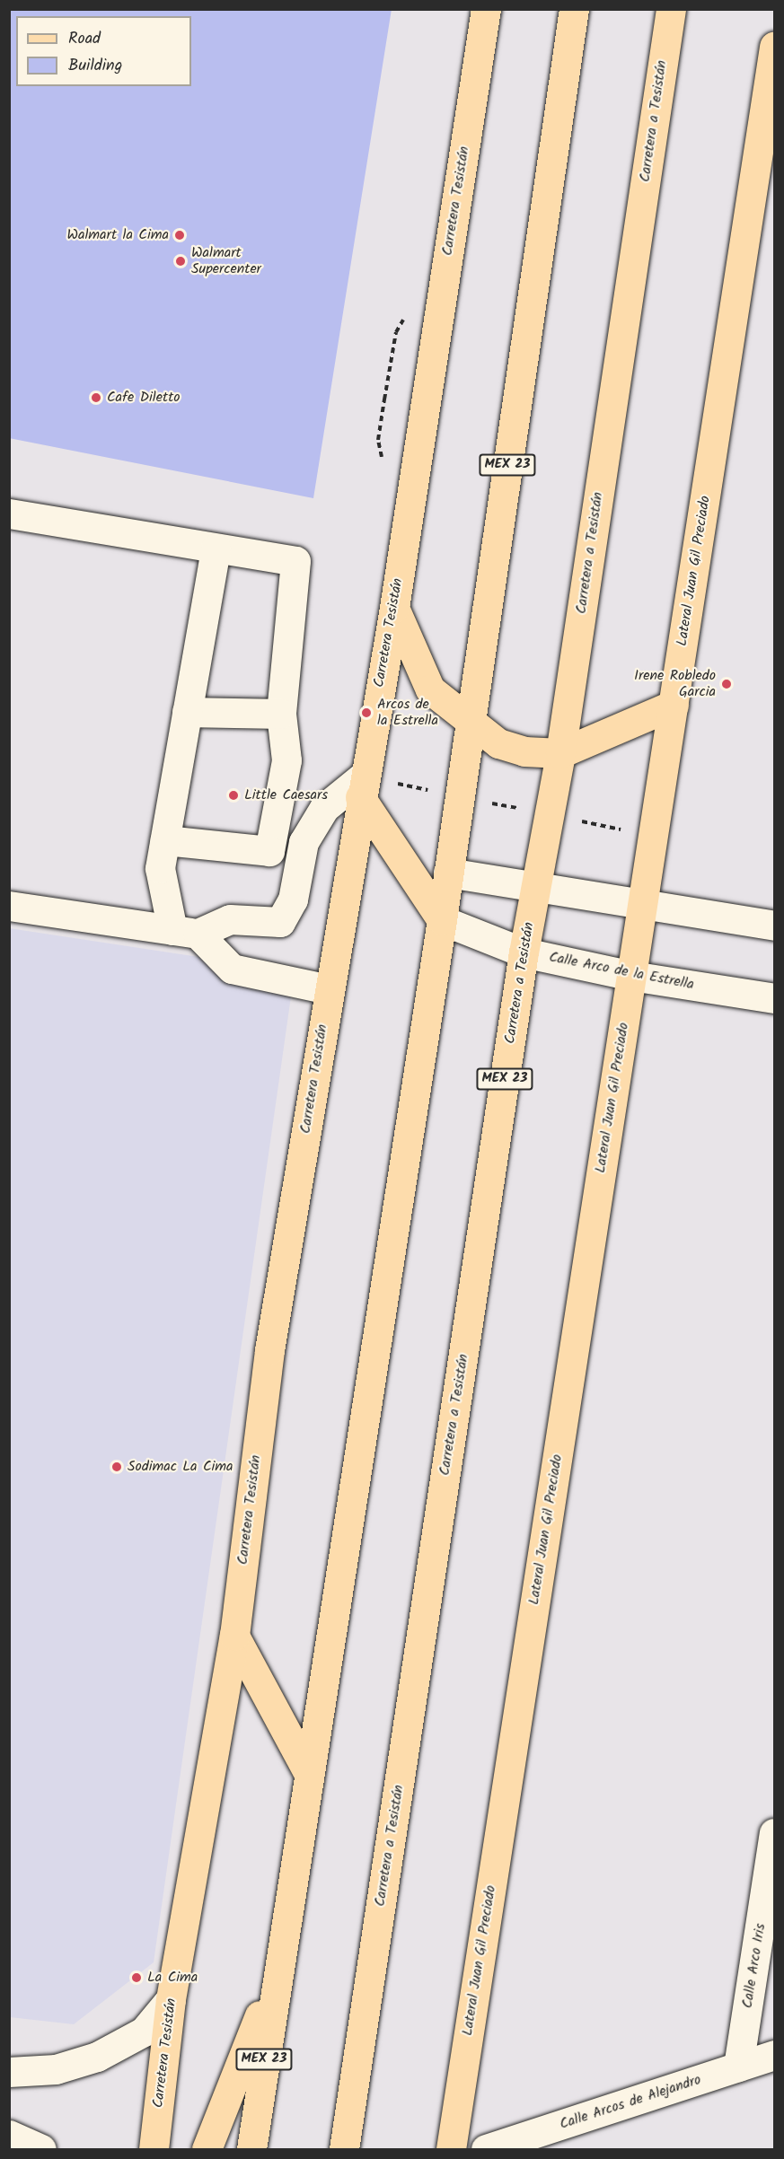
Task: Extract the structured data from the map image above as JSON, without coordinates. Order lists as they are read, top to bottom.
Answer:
{
  "streets": {
    "main road": [
      "Carretera a Tesistán",
      "Carretera Tesistán",
      "MEX 23",
      "Lateral Juan Gil Preciado"
    ],
    "street": ["Calle Arco de la Estrella", "Calle Arco Iris", "Calle Arcos de Alejandro"]
  },
  "crossings": [
    ["Carretera a Tesistán", "Calle Arco de la Estrella"],
    ["MEX 23", "Calle Arco de la Estrella"],
    ["Lateral Juan Gil Preciado", "Calle Arco de la Estrella"],
    ["Calle Arco Iris", "Calle Arcos de Alejandro"]
  ],
  "places": [
    "Walmart la Cima",
    "Walmart Supercenter",
    "Cafe Diletto",
    "Irene Robledo Garcia",
    "Arcos de la Estrella",
    "Little Caesars",
    "Sodimac La Cima",
    "La Cima"
  ],
  "legend": ["Road", "Building"]
}
